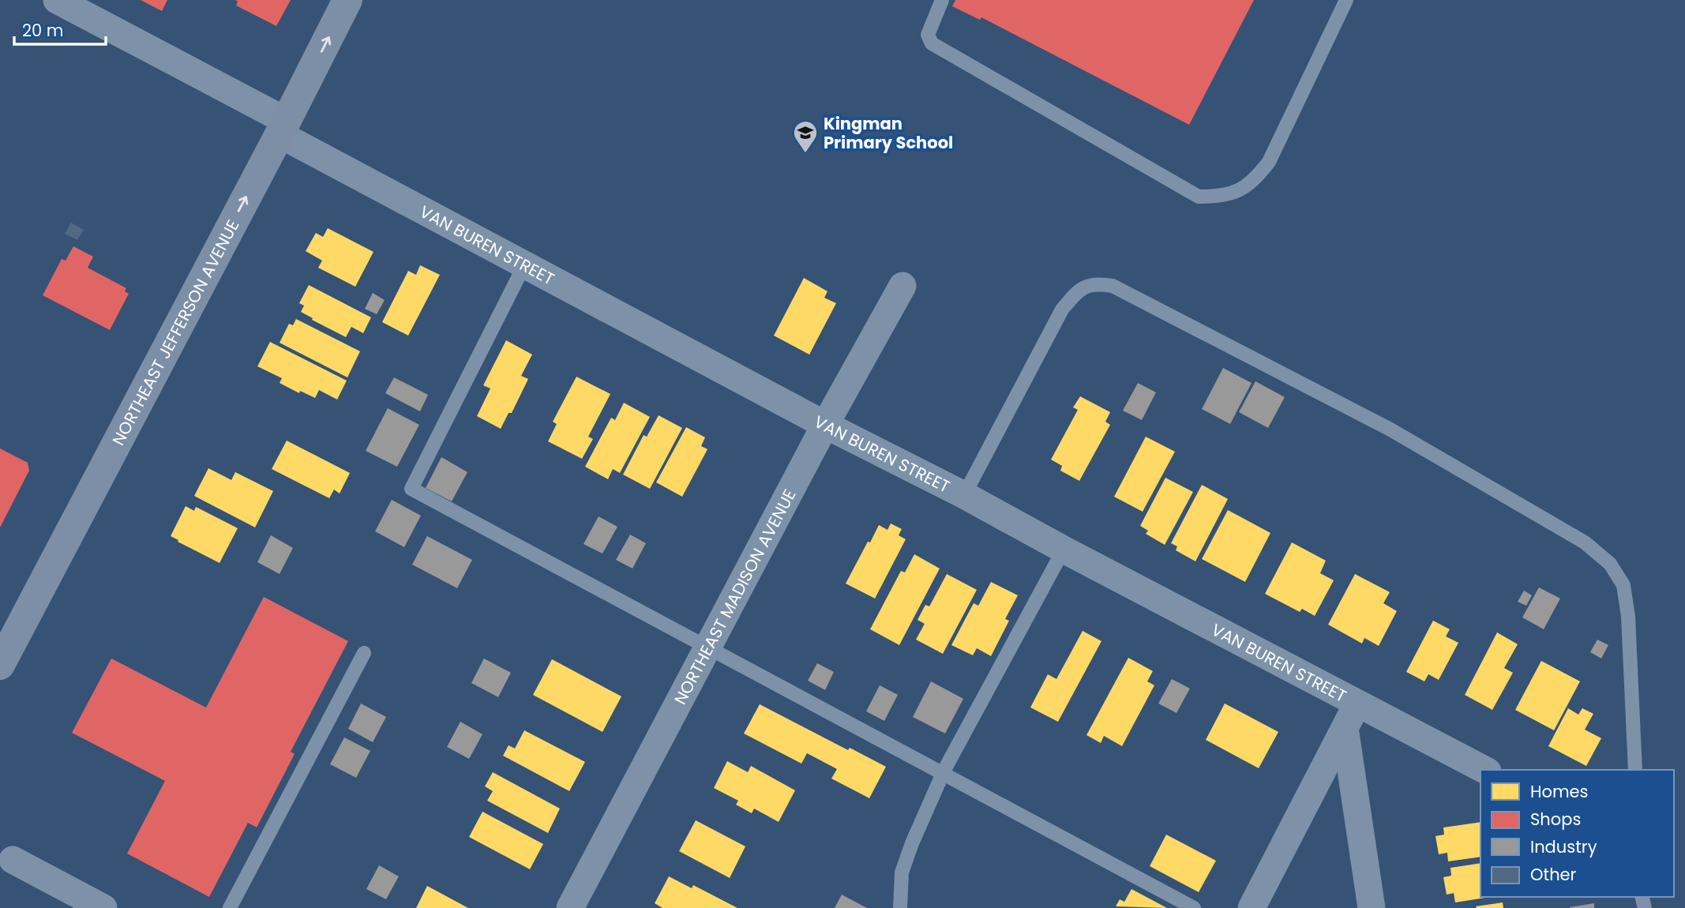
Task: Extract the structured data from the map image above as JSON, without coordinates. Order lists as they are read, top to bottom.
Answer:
{
  "streets": {
    "main road": ["NORTHEAST JEFFERSON AVENUE"],
    "street": ["VAN BUREN STREET", "NORTHEAST MADISON AVENUE"]
  },
  "crossings": [
    ["VAN BUREN STREET", "NORTHEAST JEFFERSON AVENUE"],
    ["VAN BUREN STREET", "NORTHEAST MADISON AVENUE"]
  ],
  "one_way": ["NORTHEAST JEFFERSON AVENUE"],
  "places": {
    "school or university": ["Kingman Primary School"]
  },
  "legend": [
    "Homes",
    "Shops",
    "Industry",
    "Other"
  ],
  "scale_bar": "20 m"
}
